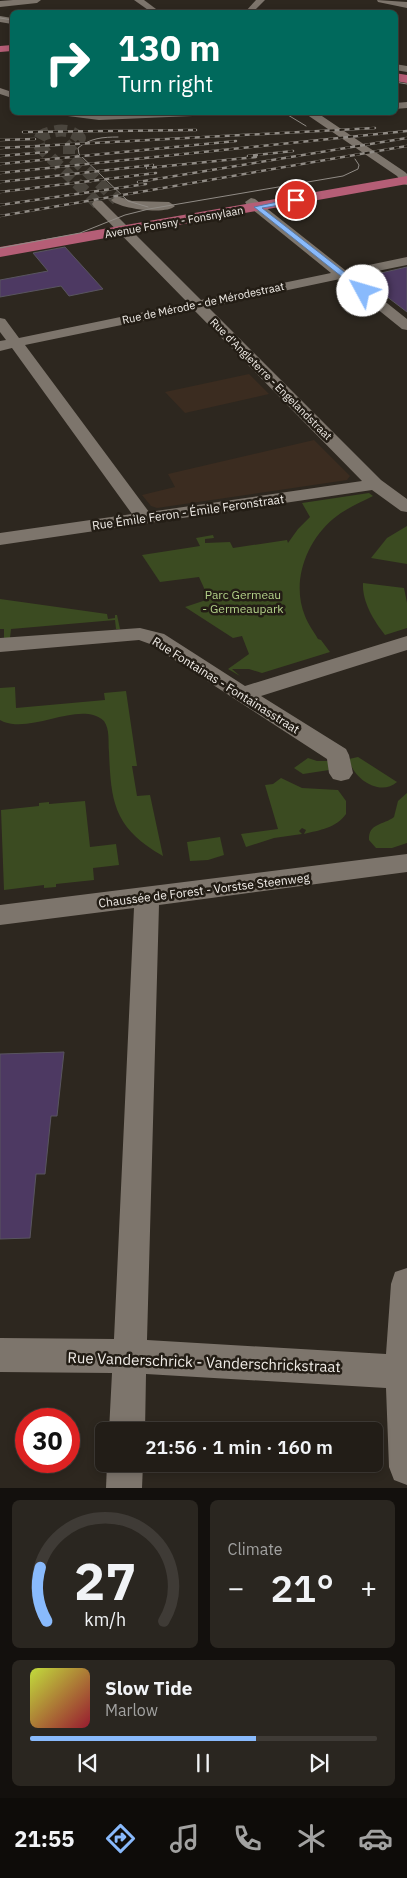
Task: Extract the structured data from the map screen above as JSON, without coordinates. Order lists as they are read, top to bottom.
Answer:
{
  "streets": {
    "main road": ["Avenue Fonsny - Fonsnylaan"],
    "street": [
      "Rue de Mérode - de Mérodestraat",
      "Rue d'Angleterre - Engelandstraat",
      "Rue Émile Feron - Émile Feronstraat",
      "Rue Fontainas - Fontainasstraat",
      "Chaussée de Forest - Vorstse Steenweg",
      "Rue Vanderschrick - Vanderschrickstraat"
    ]
  },
  "crossings": [
    ["Avenue Fonsny - Fonsnylaan", "Rue d'Angleterre - Engelandstraat"],
    ["Rue de Mérode - de Mérodestraat", "Rue d'Angleterre - Engelandstraat"],
    ["Rue d'Angleterre - Engelandstraat", "Rue Émile Feron - Émile Feronstraat"]
  ],
  "parks": ["Parc Germeau - Germeaupark"],
  "page": {
    "turn": ["130 m", "Turn right"],
    "limit": "30",
    "trip": "21:56 · 1 min · 160 m",
    "tile": "Climate",
    "heat": ["−", "21°", "+"],
    "song": ["Slow Tide", "Marlow"],
    "tabs": "21:55",
    "gauge": ["27", "km/h"]
  }
}
